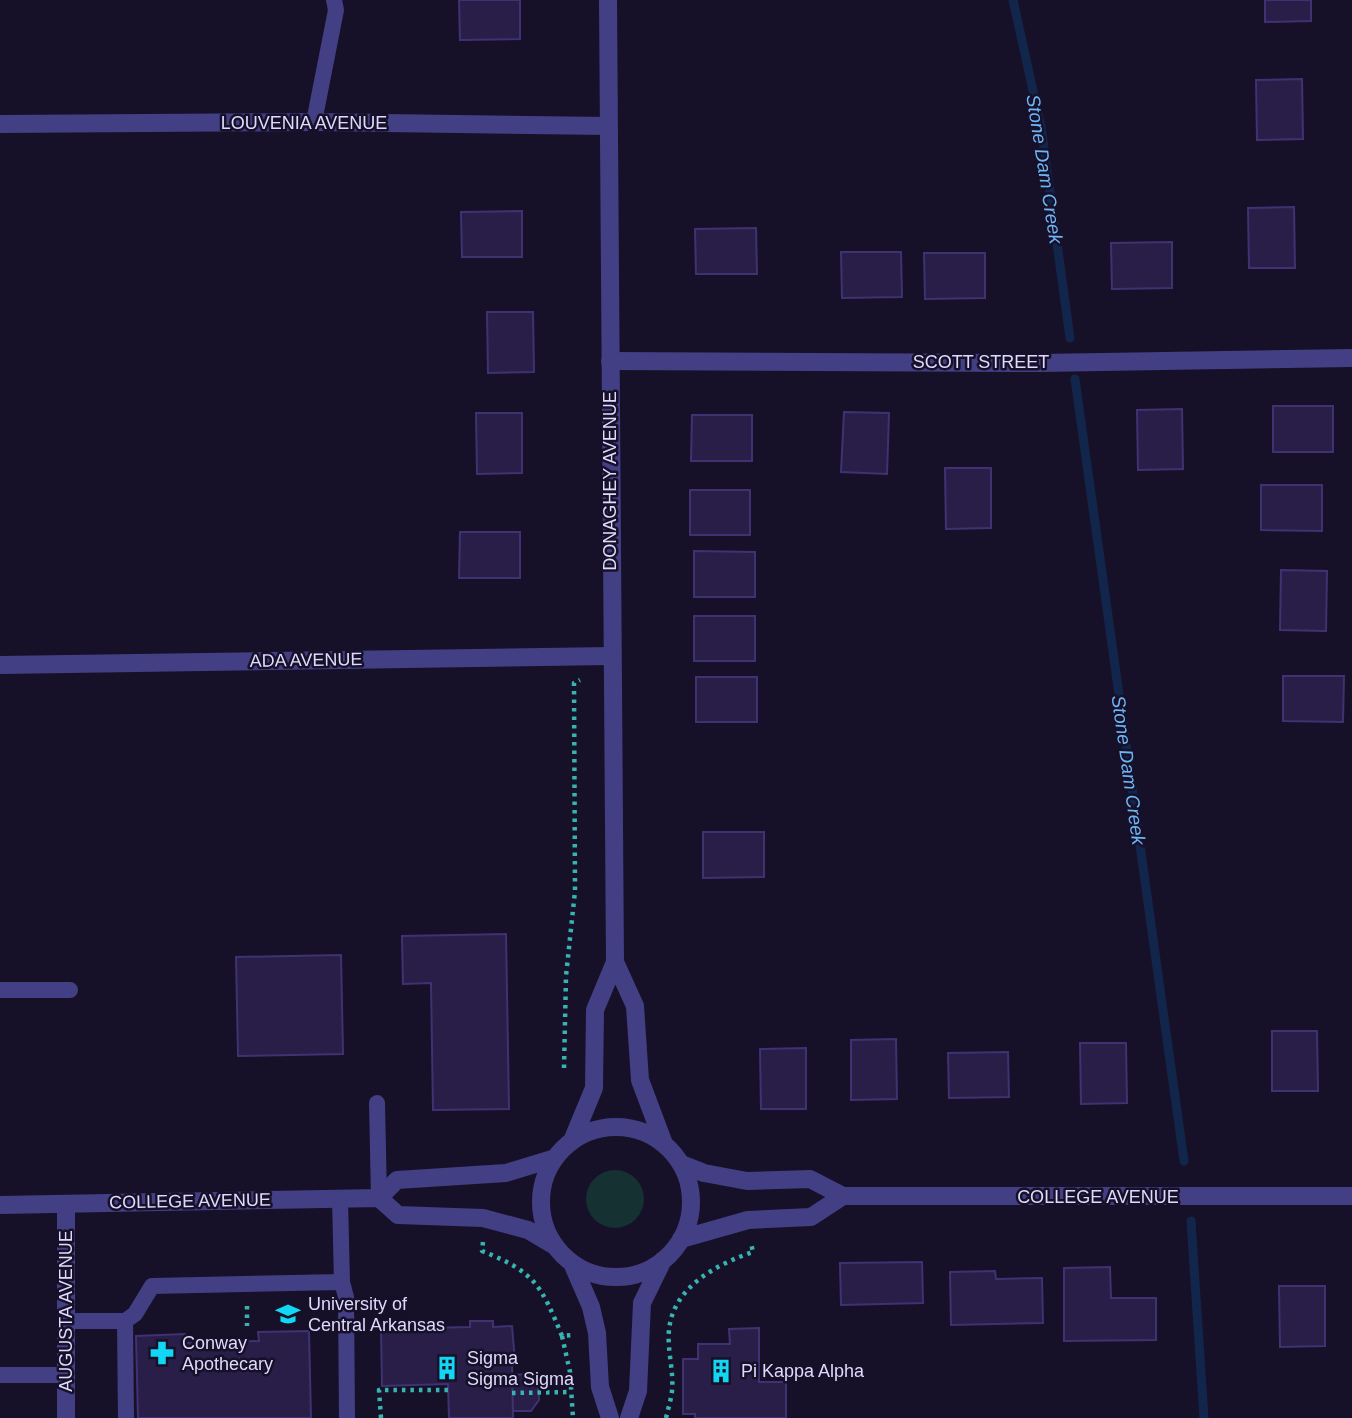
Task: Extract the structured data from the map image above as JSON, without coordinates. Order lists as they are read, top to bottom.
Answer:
{
  "streets": {
    "street": [
      "LOUVENIA AVENUE",
      "SCOTT STREET",
      "DONAGHEY AVENUE",
      "ADA AVENUE",
      "COLLEGE AVENUE",
      "AUGUSTA AVENUE"
    ]
  },
  "crossings": [
    ["LOUVENIA AVENUE", "DONAGHEY AVENUE"],
    ["SCOTT STREET", "DONAGHEY AVENUE"],
    ["DONAGHEY AVENUE", "ADA AVENUE"],
    ["DONAGHEY AVENUE", "COLLEGE AVENUE"],
    ["COLLEGE AVENUE", "AUGUSTA AVENUE"]
  ],
  "water": ["Stone Dam Creek"],
  "places": {
    "school or university": ["University of Central Arkansas"],
    "pharmacy": ["Conway Apothecary"],
    "building": ["Sigma Sigma Sigma", "Pi Kappa Alpha"]
  }
}
